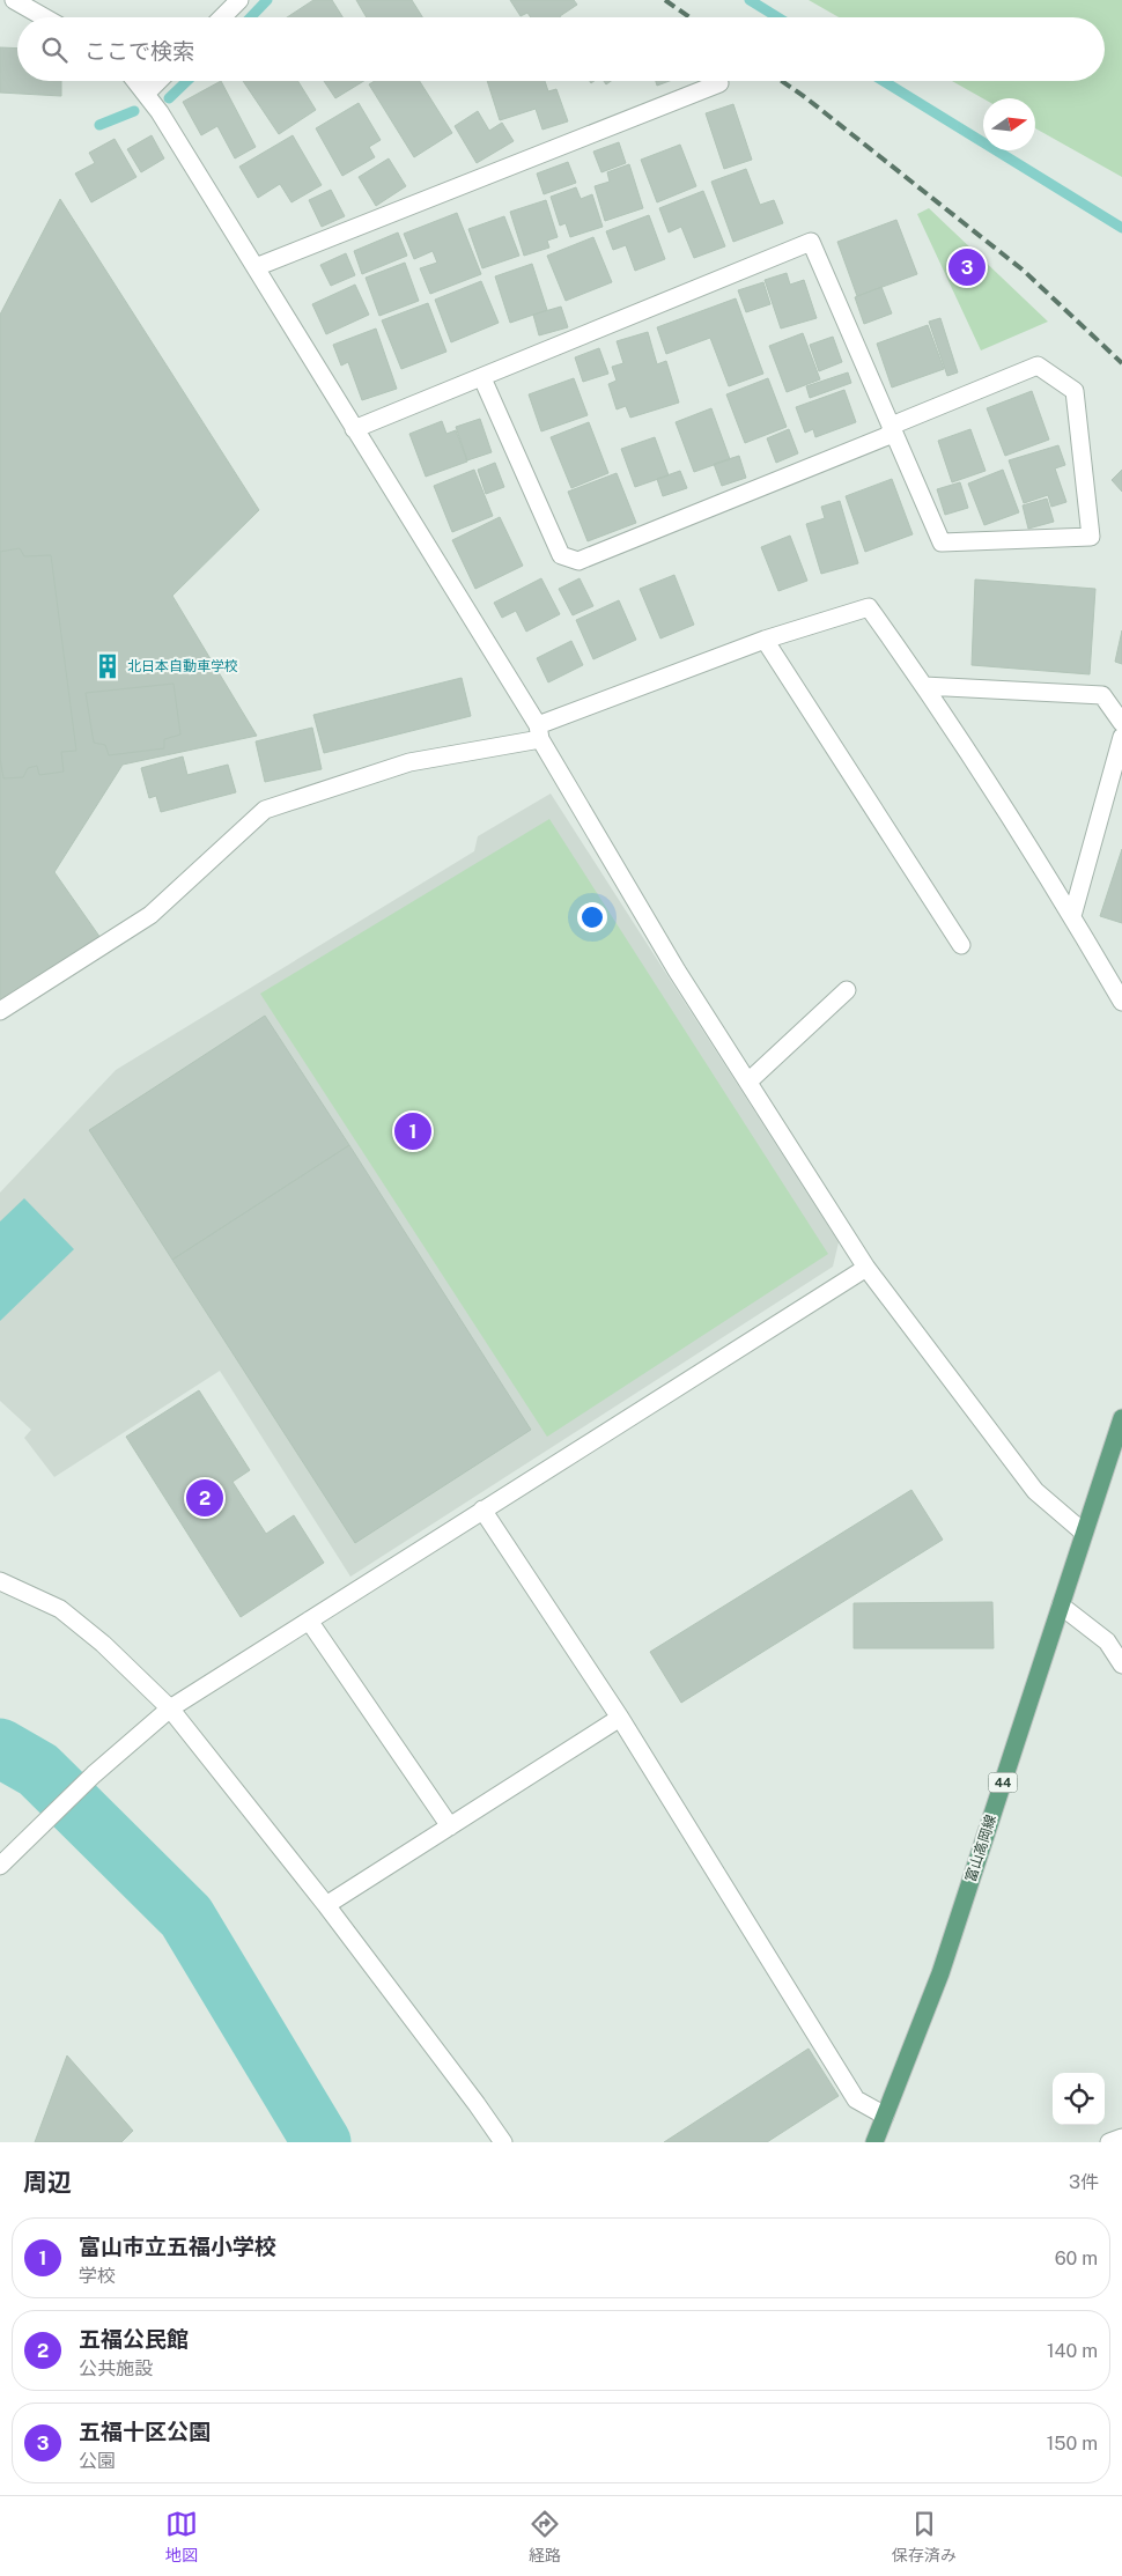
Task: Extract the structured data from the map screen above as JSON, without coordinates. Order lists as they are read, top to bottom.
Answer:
{
  "streets": {
    "main road": ["44", "富山高岡線"]
  },
  "places": {
    "building": ["北日本自動車学校"]
  },
  "north": "right",
  "page": {
    "search": "ここで検索",
    "pins": ["3", "1", "2"],
    "heading": ["周辺", "3件"],
    "list": [
      {
        "mark": "1",
        "name": "富山市立五福小学校",
        "note": "学校",
        "value": "60 m"
      },
      {
        "mark": "2",
        "name": "五福公民館",
        "note": "公共施設",
        "value": "140 m"
      },
      {
        "mark": "3",
        "name": "五福十区公園",
        "note": "公園",
        "value": "150 m"
      }
    ],
    "nav": ["地図", "経路", "保存済み"]
  }
}
